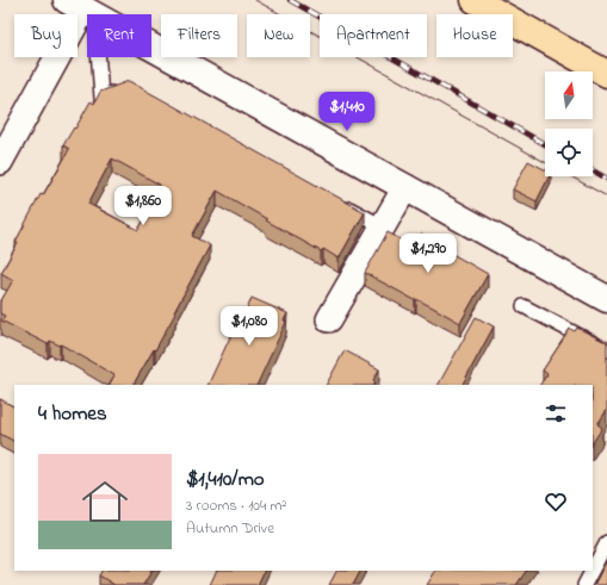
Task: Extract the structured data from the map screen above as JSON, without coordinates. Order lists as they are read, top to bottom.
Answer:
{
  "north": "top",
  "page": {
    "chip": [
      "Buy",
      "Rent",
      "Filters",
      "New",
      "Apartment",
      "House"
    ],
    "price": [
      "$1,410",
      "$1,860",
      "$1,290",
      "$1,080"
    ],
    "heading": "4 homes",
    "list": [
      {
        "name": "$1,410/mo",
        "note": "3 rooms · 104 m² · Autumn Drive"
      }
    ]
  }
}
